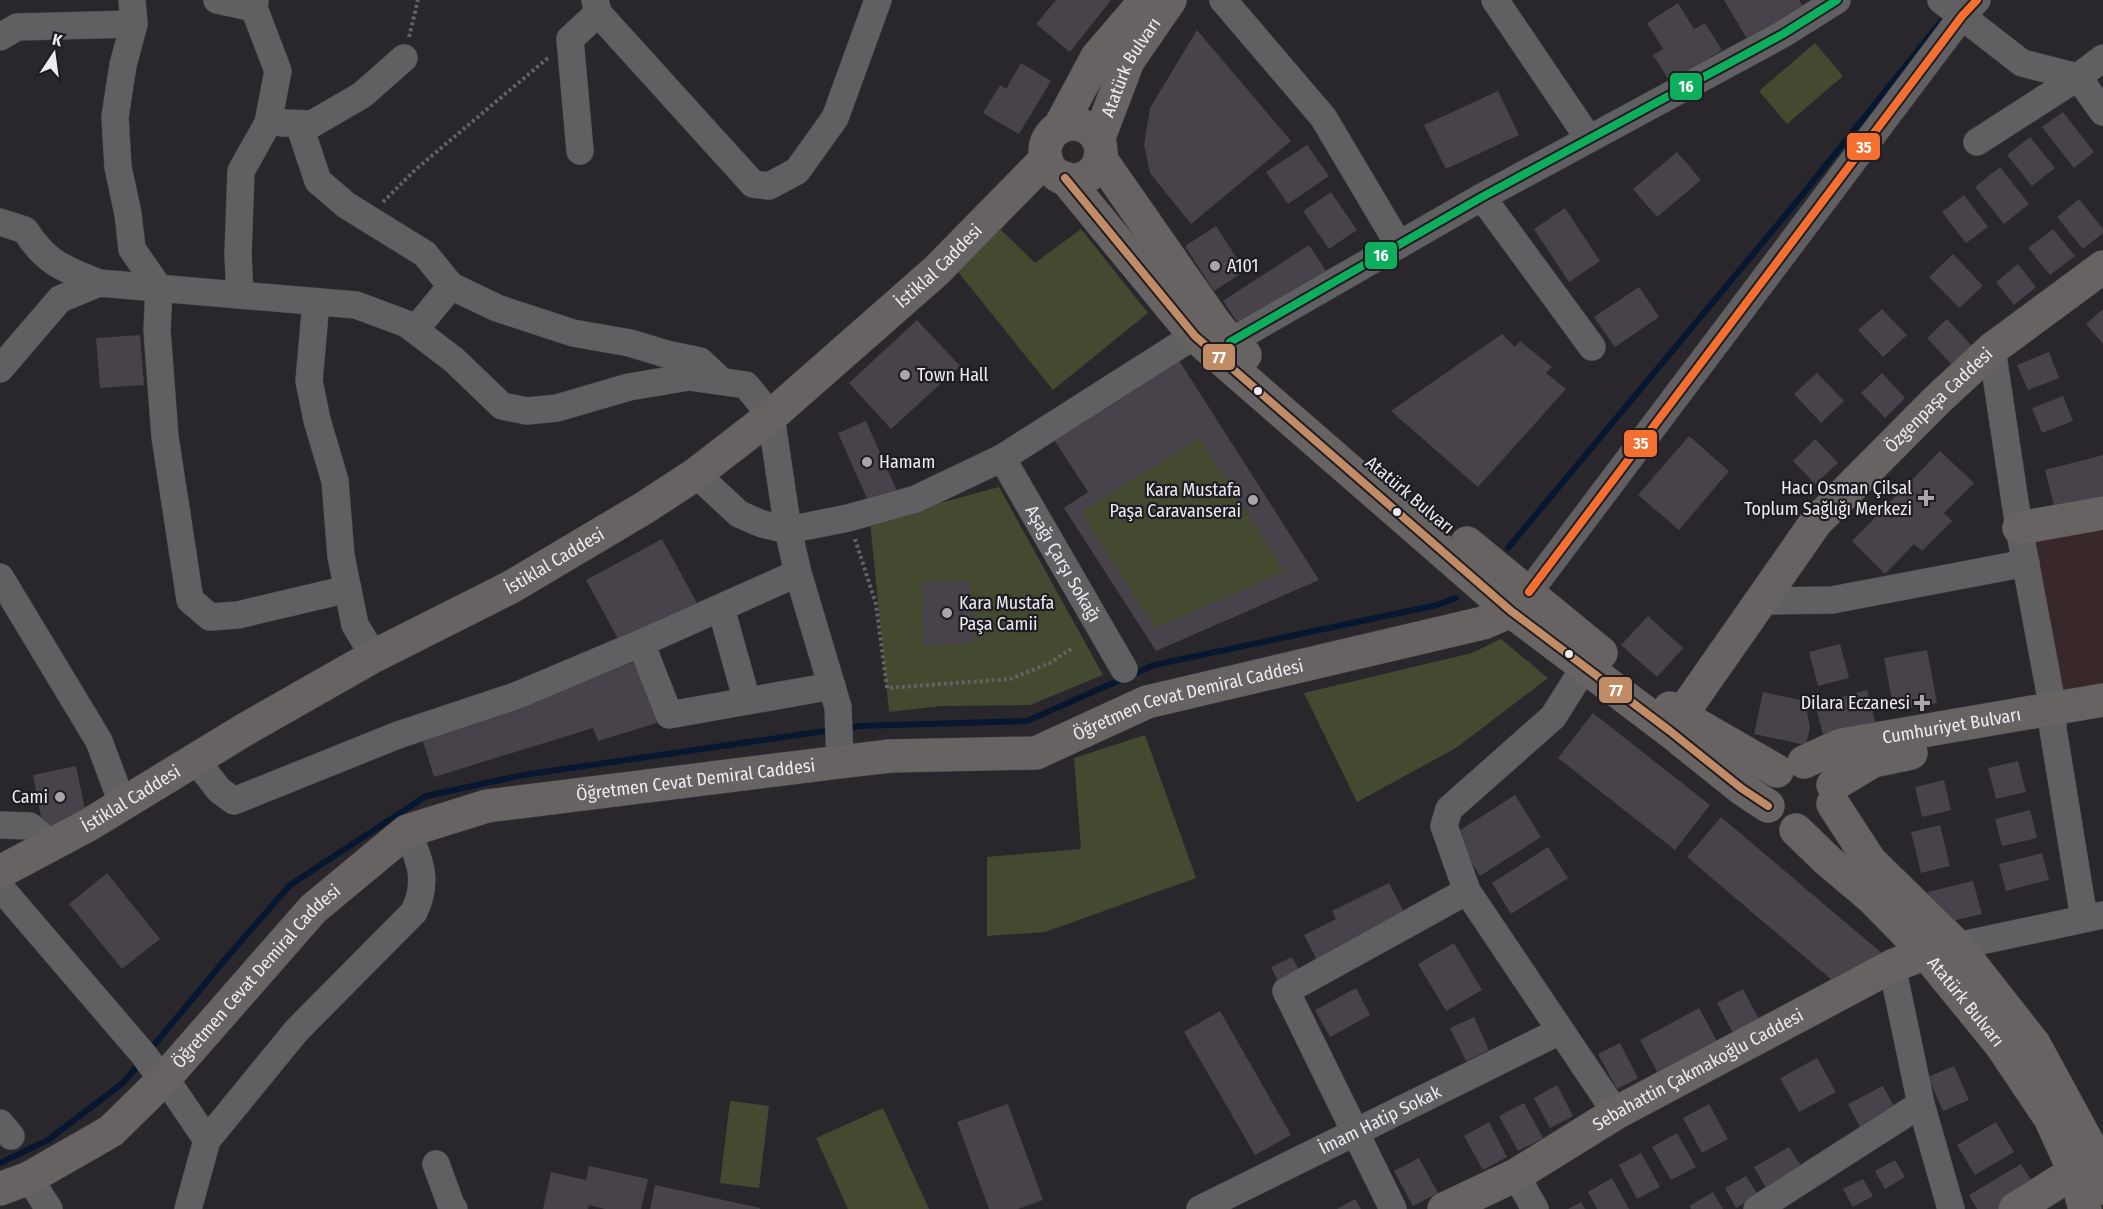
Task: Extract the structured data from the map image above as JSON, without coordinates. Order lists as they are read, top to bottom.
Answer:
{
  "streets": {
    "main road": [
      "Atatürk Bulvarı",
      "İstiklal Caddesi",
      "Özgenpaşa Caddesi",
      "Öğretmen Cevat Demiral Caddesi",
      "Cumhuriyet Bulvarı",
      "Sebahattin Çakmakoğlu Caddesi"
    ],
    "street": ["Aşağı Çarşı Sokağı", "İmam Hatip Sokak"]
  },
  "crossings": [
    ["Atatürk Bulvarı", "İstiklal Caddesi"],
    ["Atatürk Bulvarı", "Özgenpaşa Caddesi"],
    ["Atatürk Bulvarı", "Öğretmen Cevat Demiral Caddesi"],
    ["Atatürk Bulvarı", "Cumhuriyet Bulvarı"],
    ["Atatürk Bulvarı", "Sebahattin Çakmakoğlu Caddesi"]
  ],
  "places": {
    "other": [
      "A101",
      "Town Hall",
      "Hamam",
      "Kara Mustafa Paşa Caravanserai",
      "Kara Mustafa Paşa Camii",
      "Cami"
    ],
    "health": ["Hacı Osman Çilsal Toplum Sağlığı Merkezi", "Dilara Eczanesi"]
  },
  "lines": ["transit line 16", "transit line 35", "transit line 77"],
  "north": "top"
}
